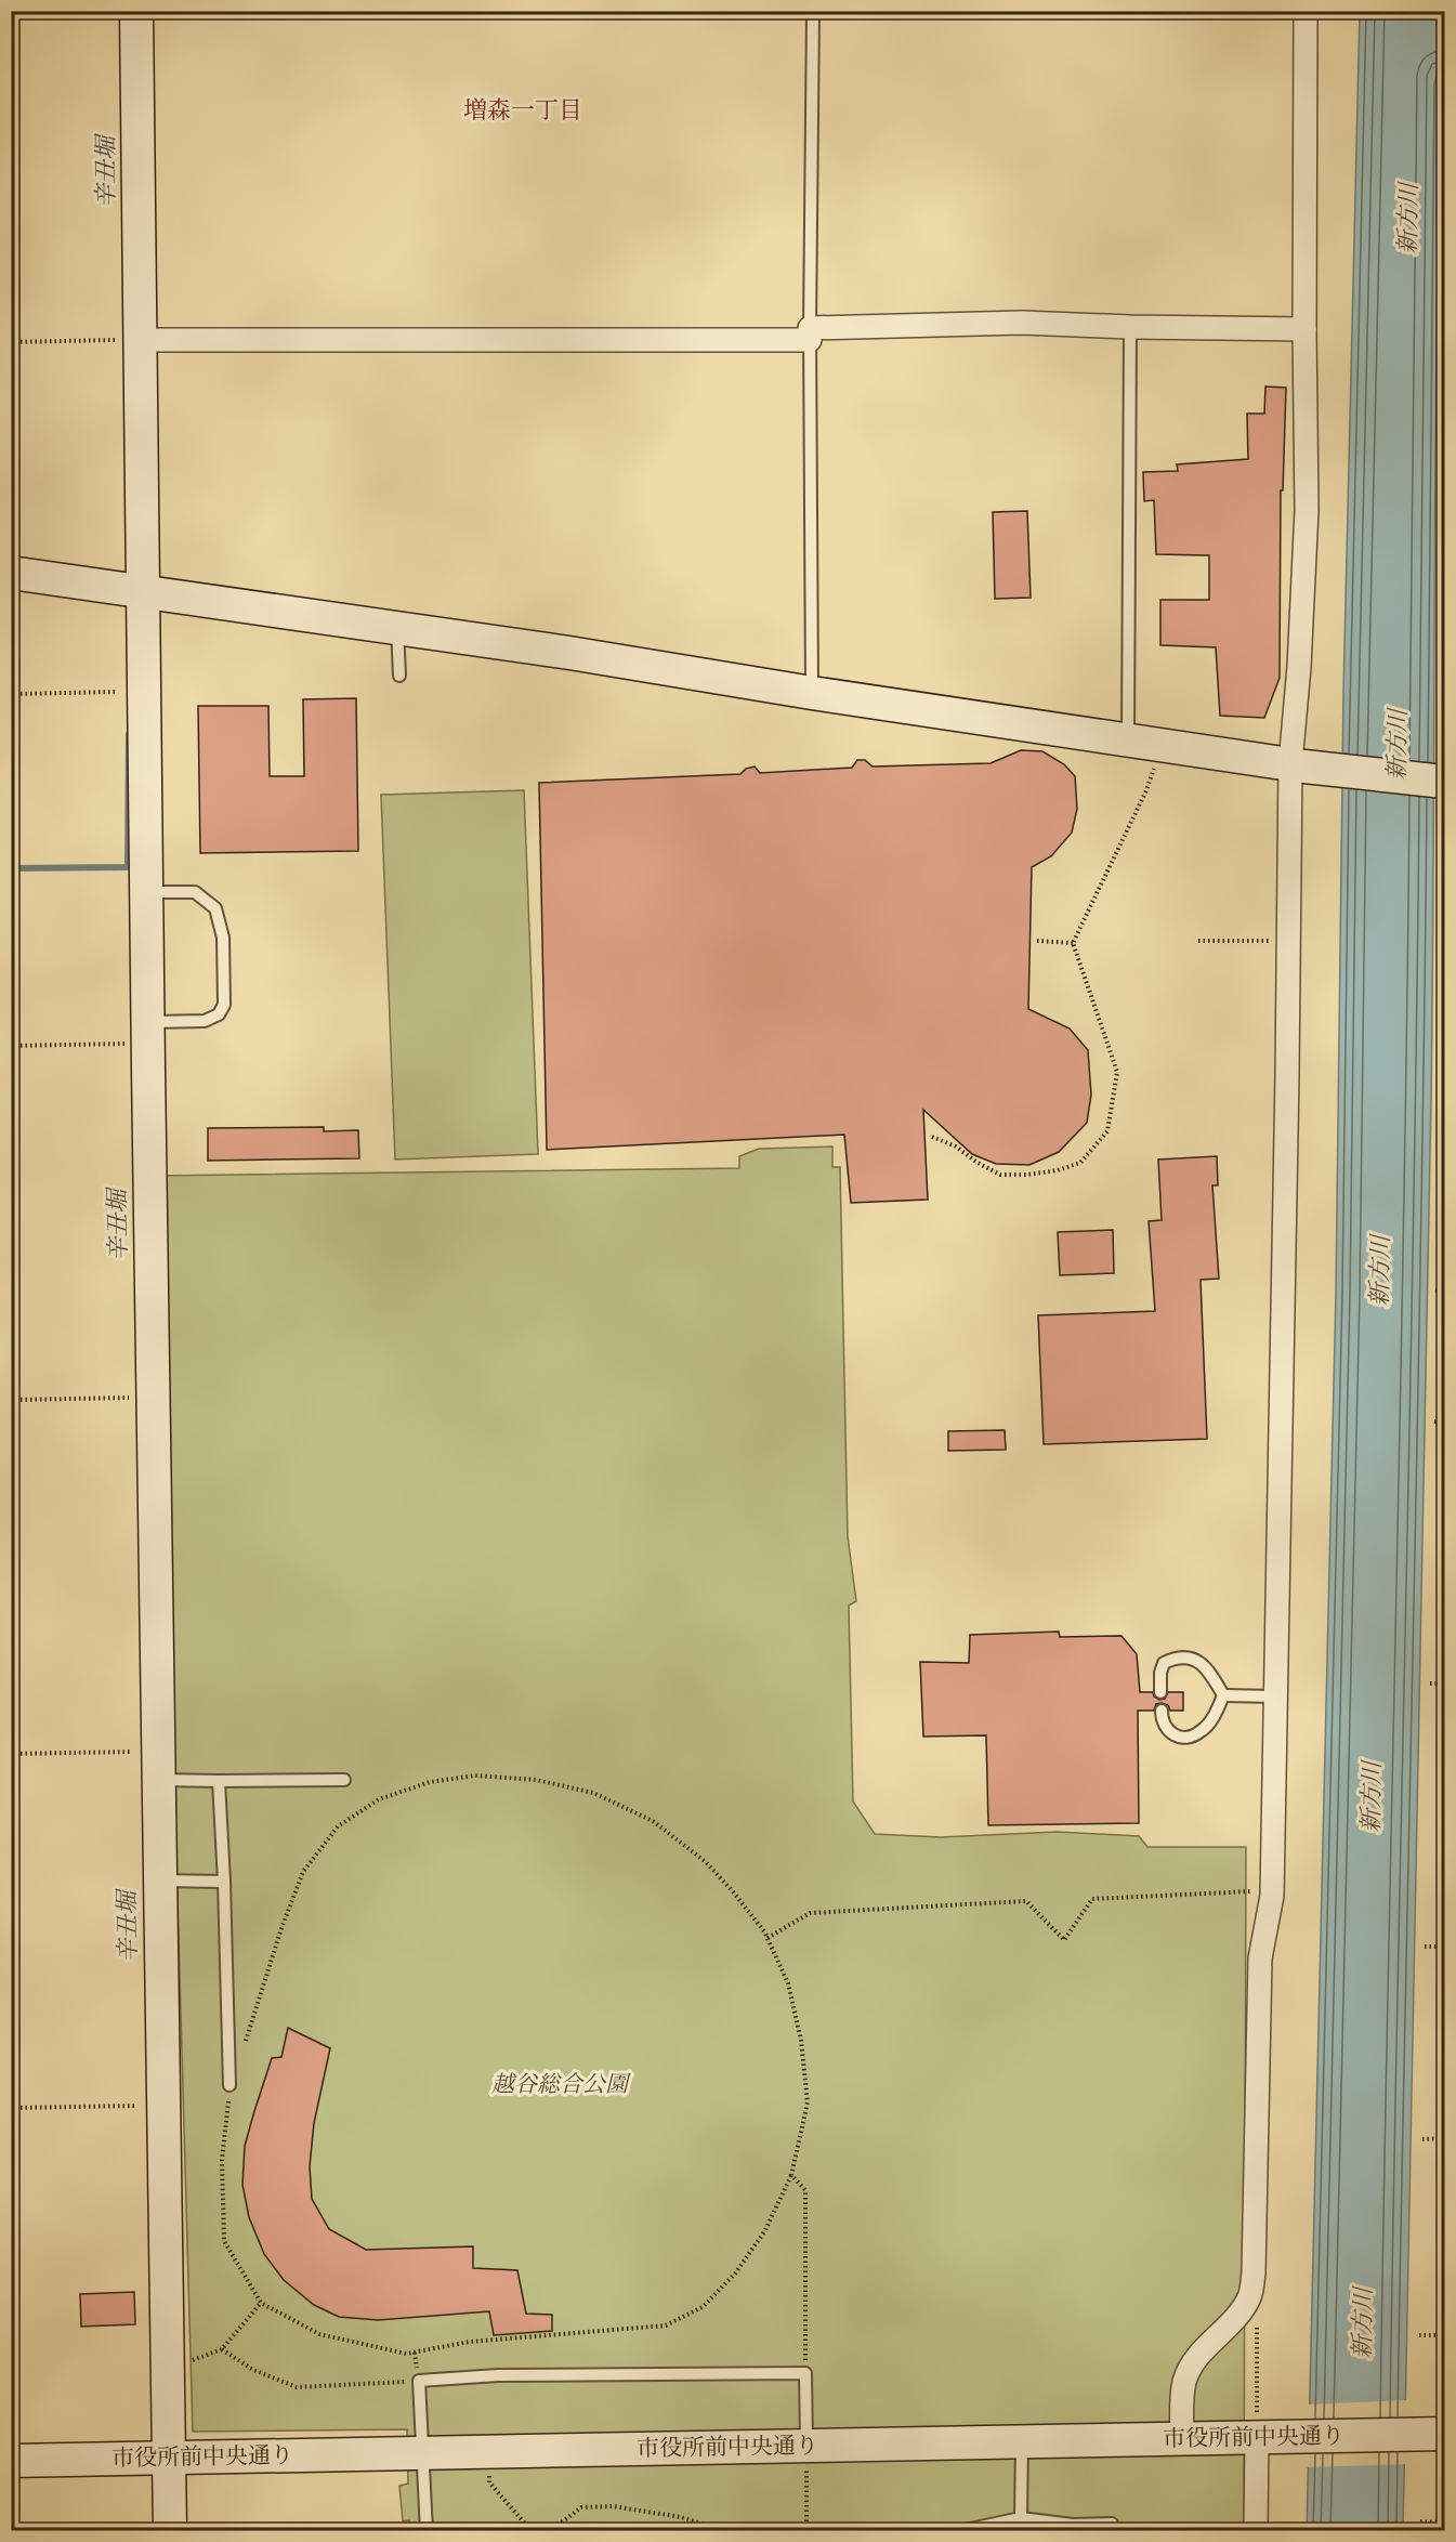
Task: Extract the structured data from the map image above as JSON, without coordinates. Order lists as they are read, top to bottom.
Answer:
{
  "streets": {
    "street": ["市役所前中央通り"]
  },
  "districts": ["増森一丁目"],
  "water": ["辛丑堀", "新方川"],
  "parks": ["越谷総合公園"]
}
